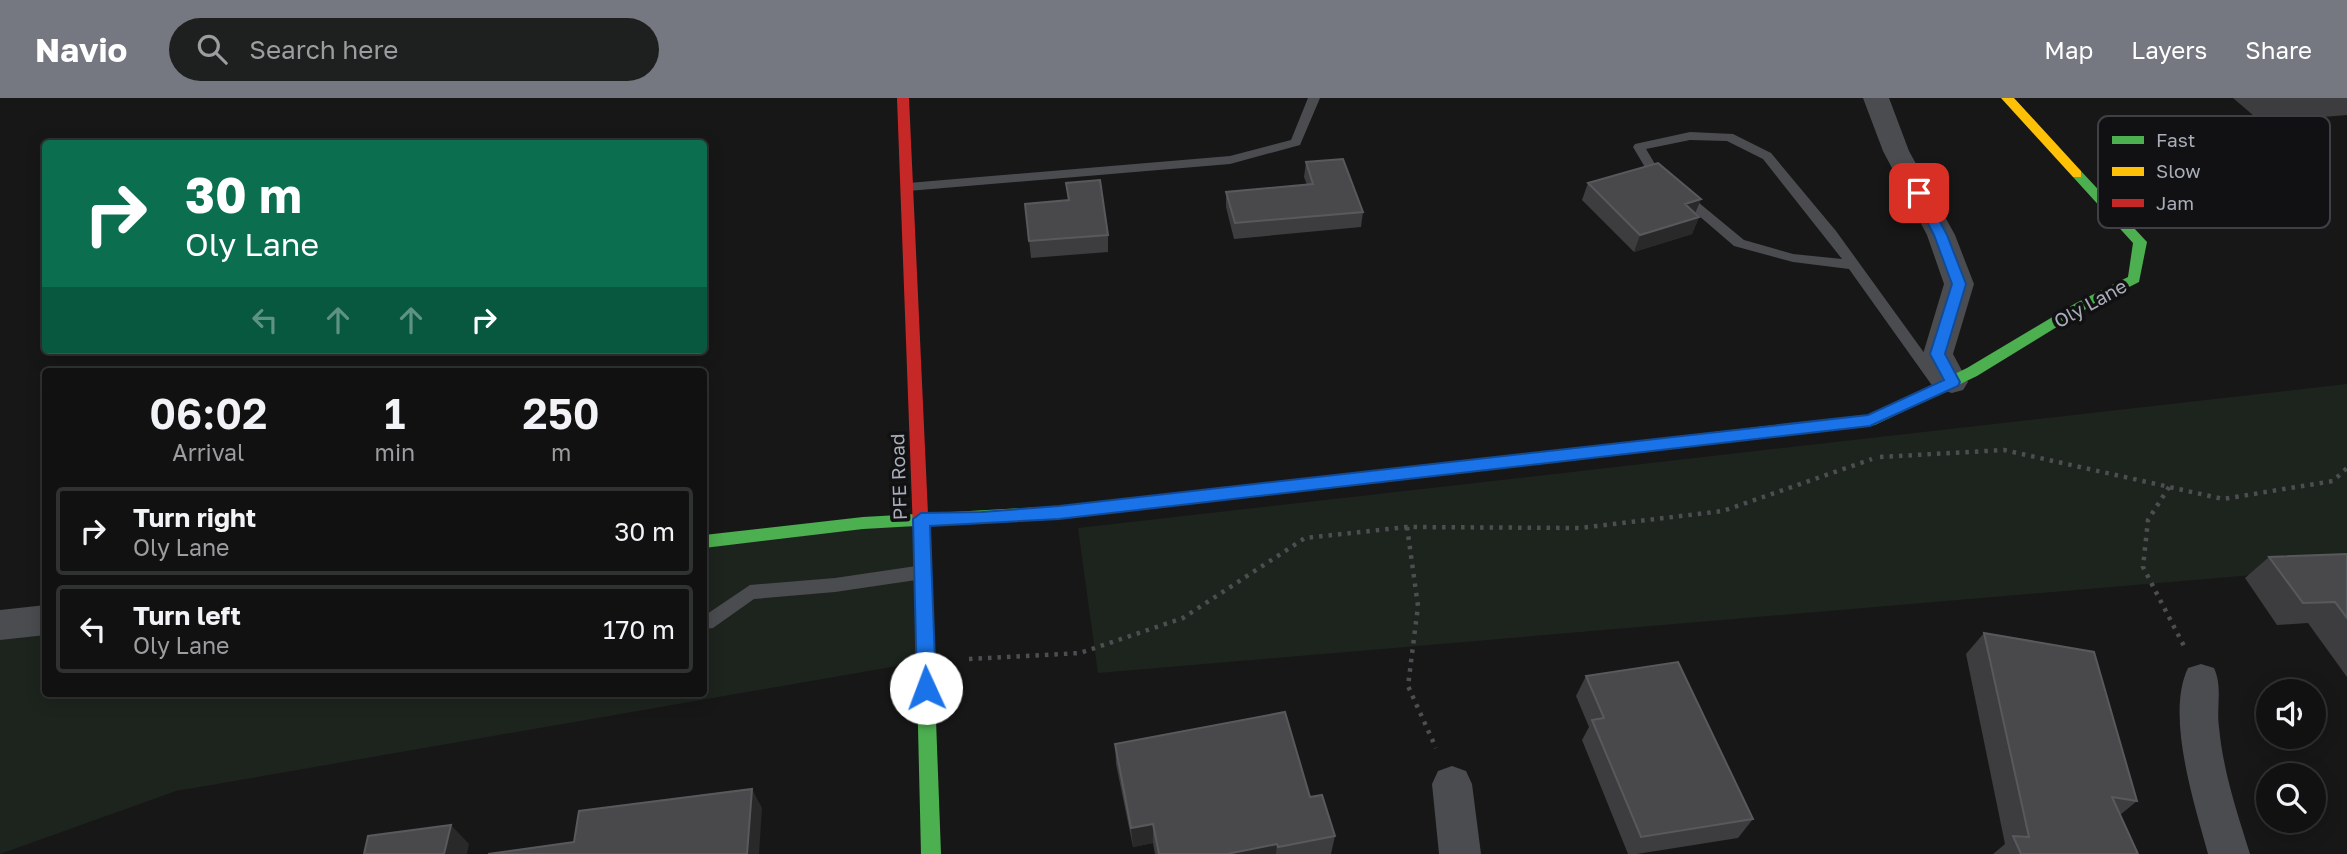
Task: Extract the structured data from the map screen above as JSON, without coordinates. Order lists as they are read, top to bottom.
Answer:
{
  "streets": {
    "street": ["Oly Lane", "PFE Road"]
  },
  "crossings": [
    ["Oly Lane", "PFE Road"]
  ],
  "legend": ["Fast", "Slow", "Jam"],
  "page": {
    "header": "Navio",
    "search": "Search here",
    "nav": ["Map", "Layers", "Share"],
    "turn": ["30 m", "Oly Lane"],
    "eta": [
      "06:02",
      "Arrival",
      "1",
      "min",
      "250",
      "m"
    ],
    "list": [
      {
        "name": "Turn right",
        "note": "Oly Lane",
        "value": "30 m"
      },
      {
        "name": "Turn left",
        "note": "Oly Lane",
        "value": "170 m"
      }
    ]
  }
}
